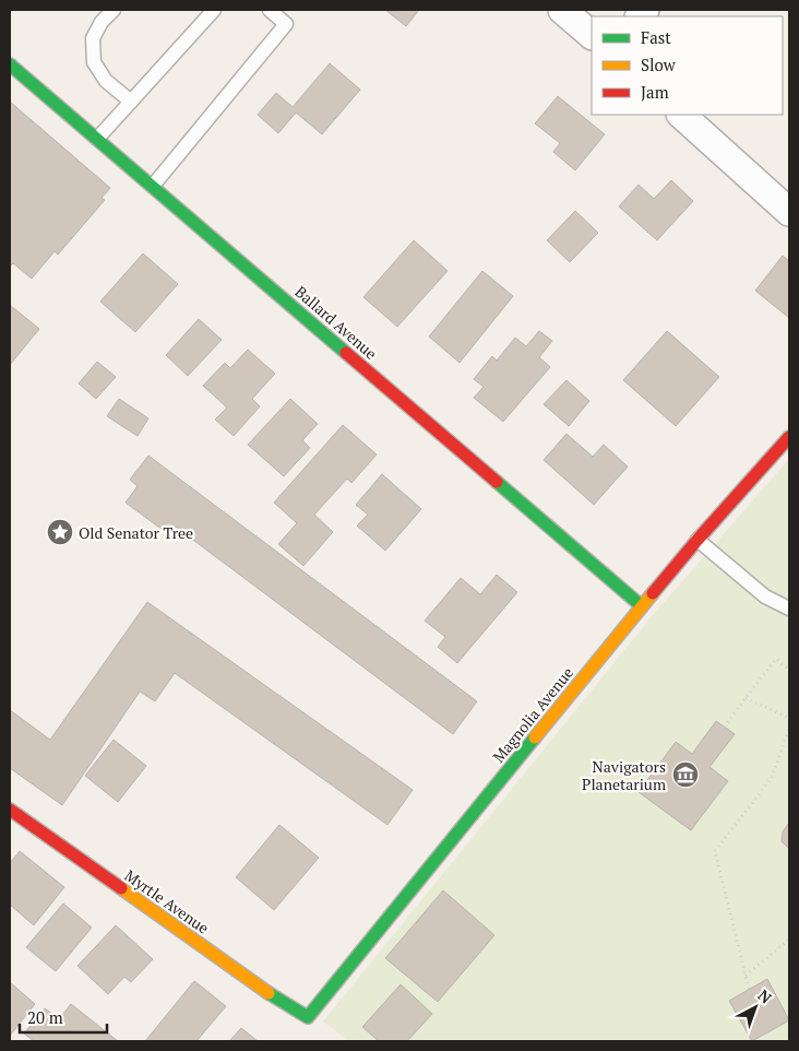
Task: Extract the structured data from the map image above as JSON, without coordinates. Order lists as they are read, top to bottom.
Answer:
{
  "streets": {
    "street": ["Ballard Avenue", "Magnolia Avenue", "Myrtle Avenue"]
  },
  "crossings": [
    ["Ballard Avenue", "Magnolia Avenue"],
    ["Magnolia Avenue", "Myrtle Avenue"]
  ],
  "places": {
    "place": ["Old Senator Tree"],
    "museum": ["Navigators Planetarium"]
  },
  "legend": ["Fast", "Slow", "Jam"],
  "scale_bar": "20 m",
  "north": "top right"
}
